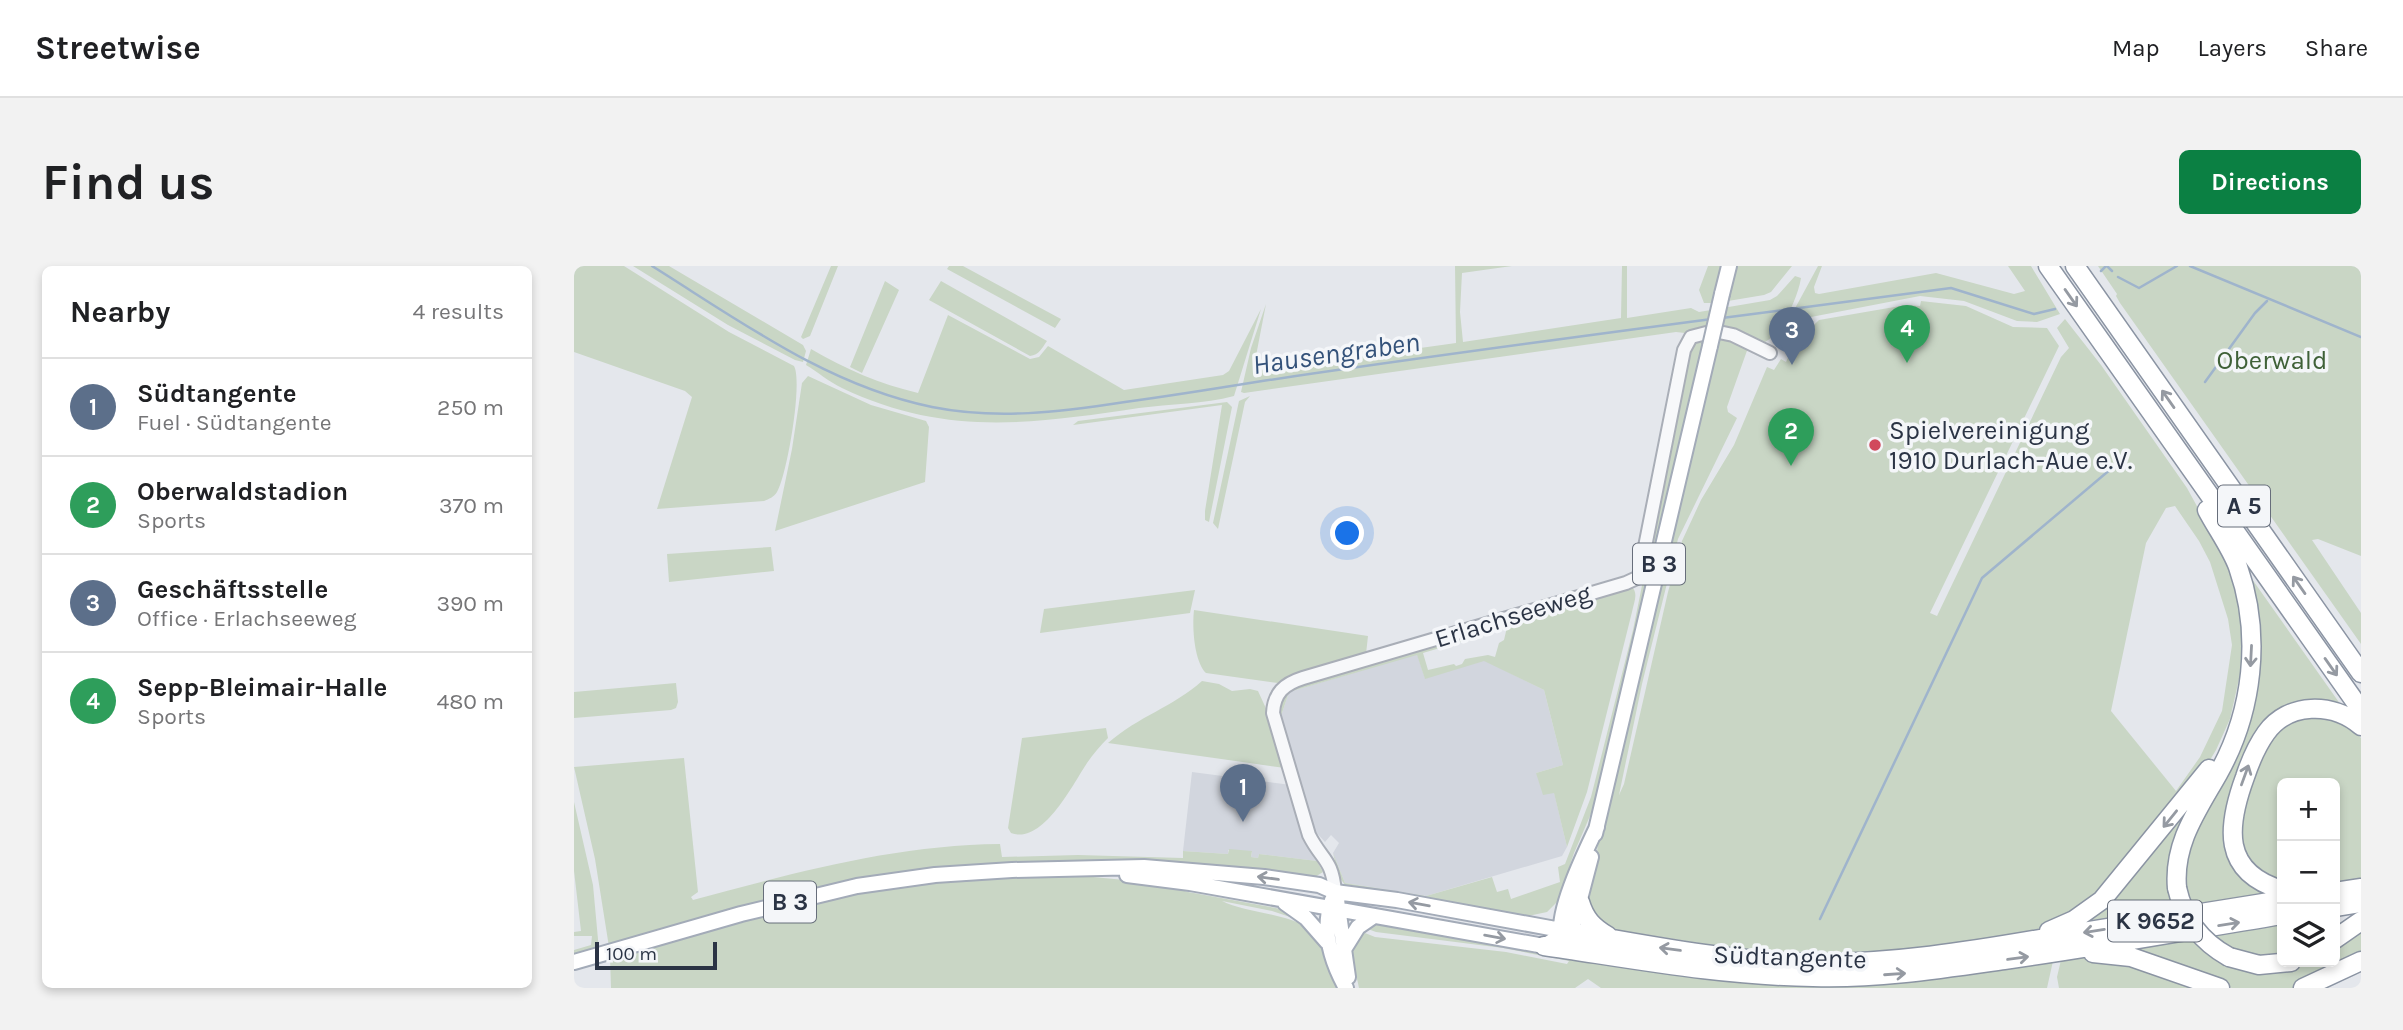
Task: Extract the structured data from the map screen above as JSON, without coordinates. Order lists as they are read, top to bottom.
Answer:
{
  "streets": {
    "highway": [
      "A 5",
      "B 3",
      "K 9652",
      "Südtangente"
    ],
    "street": ["Erlachseeweg"]
  },
  "crossings": [
    ["B 3", "Südtangente"],
    ["Erlachseeweg", "Südtangente"]
  ],
  "water": ["Hausengraben"],
  "parks": ["Oberwald"],
  "places": ["Spielvereinigung 1910 Durlach-Aue e.V."],
  "scale_bar": "100 m",
  "page": {
    "header": "Streetwise",
    "nav": ["Map", "Layers", "Share"],
    "buttons": "Directions",
    "title": "Find us",
    "heading": ["Nearby", "4 results"],
    "pins": [
      "4",
      "3",
      "2",
      "1"
    ],
    "list": [
      {
        "mark": "1",
        "name": "Südtangente",
        "note": "Fuel · Südtangente",
        "value": "250 m"
      },
      {
        "mark": "2",
        "name": "Oberwaldstadion",
        "note": "Sports",
        "value": "370 m"
      },
      {
        "mark": "3",
        "name": "Geschäftsstelle",
        "note": "Office · Erlachseeweg",
        "value": "390 m"
      },
      {
        "mark": "4",
        "name": "Sepp-Bleimair-Halle",
        "note": "Sports",
        "value": "480 m"
      }
    ],
    "map_buttons": ["+", "−"],
    "scale": "100 m"
  }
}
